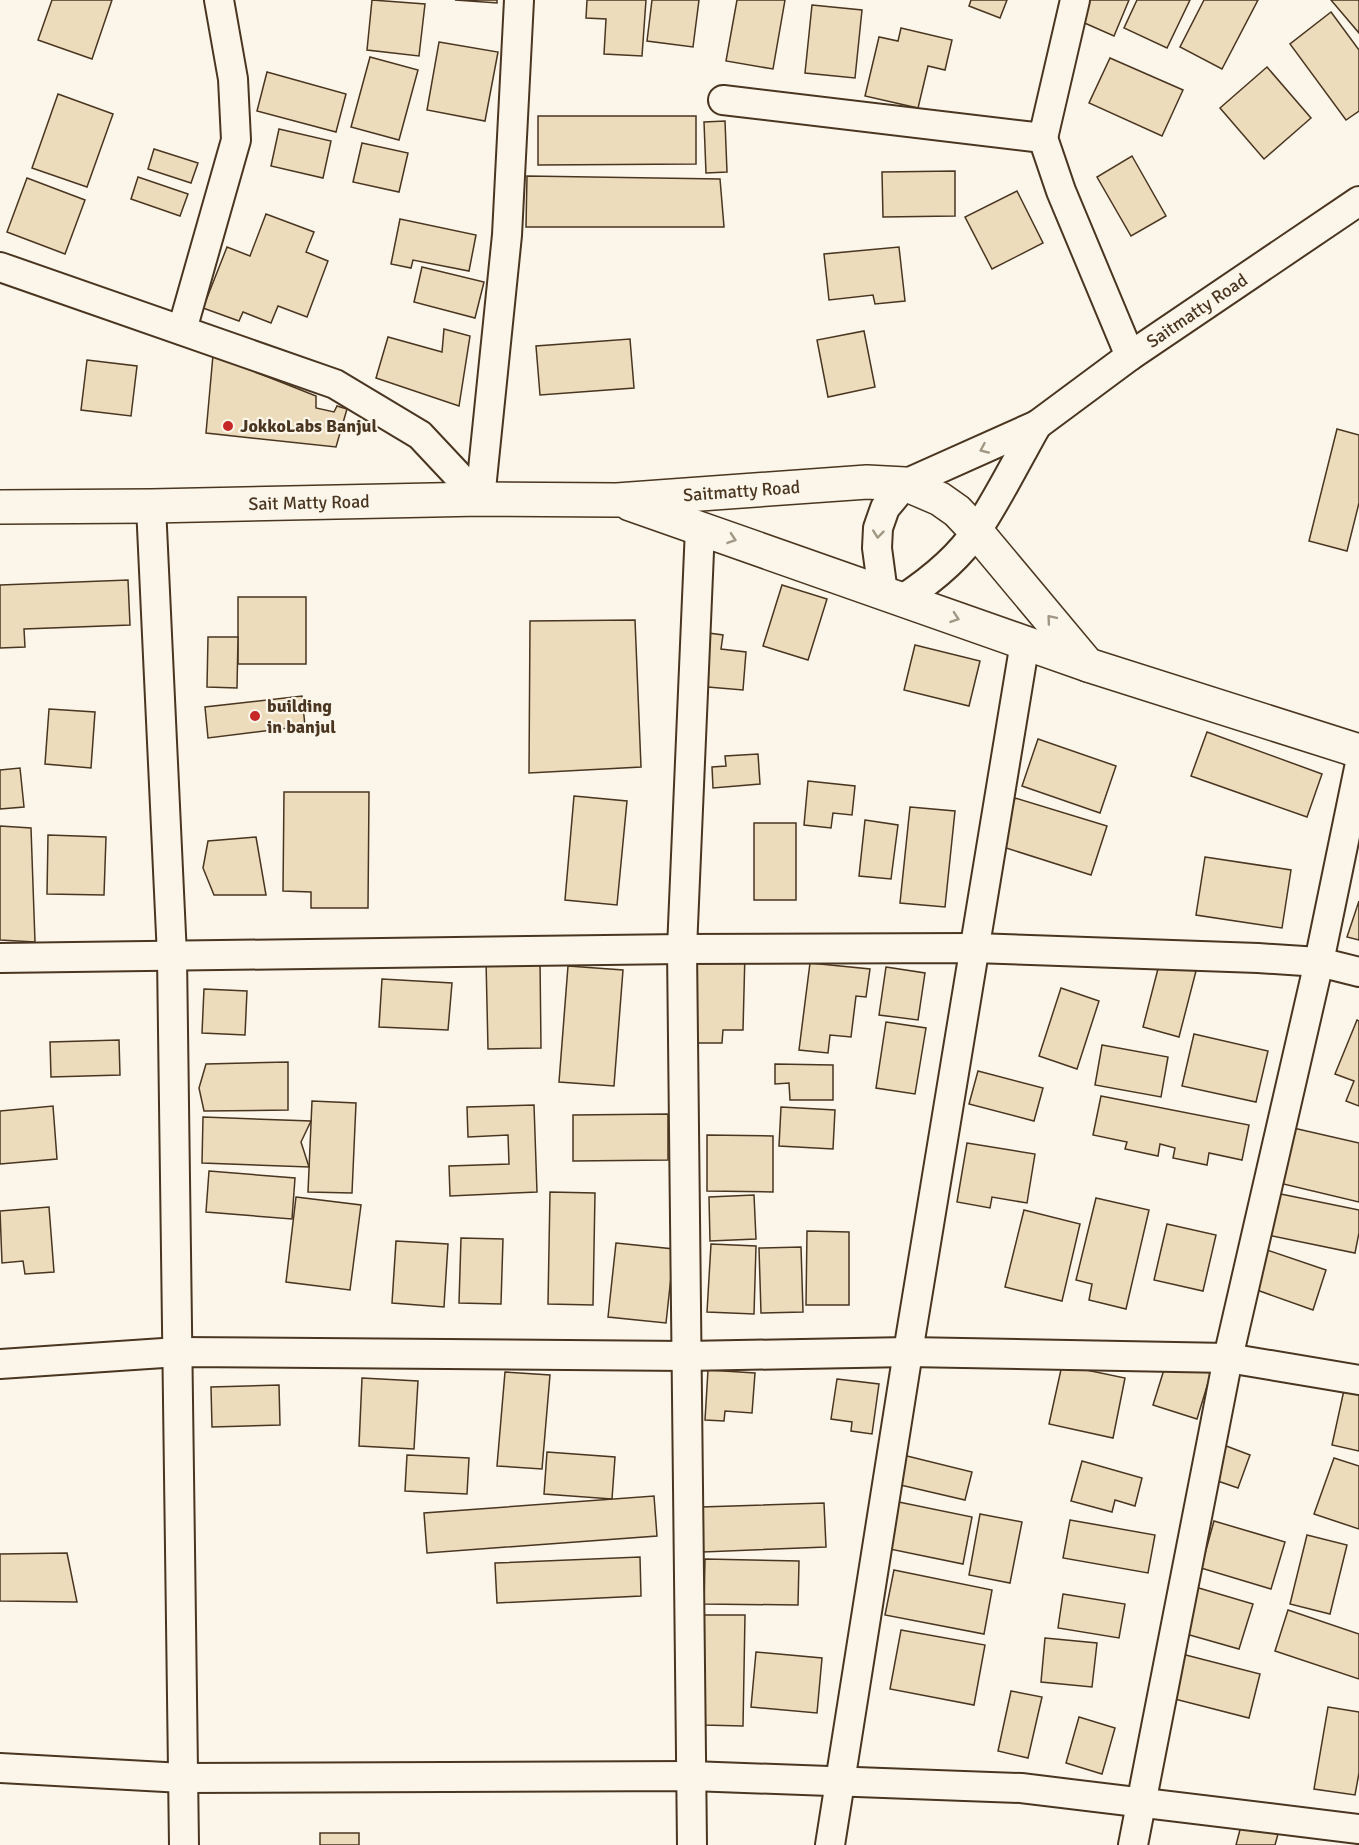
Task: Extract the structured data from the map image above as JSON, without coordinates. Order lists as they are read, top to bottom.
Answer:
{
  "streets": {
    "street": ["Saitmatty Road", "Sait Matty Road"]
  },
  "crossings": [
    ["Saitmatty Road", "Sait Matty Road"]
  ],
  "places": ["JokkoLabs Banjul", "building in banjul"]
}
